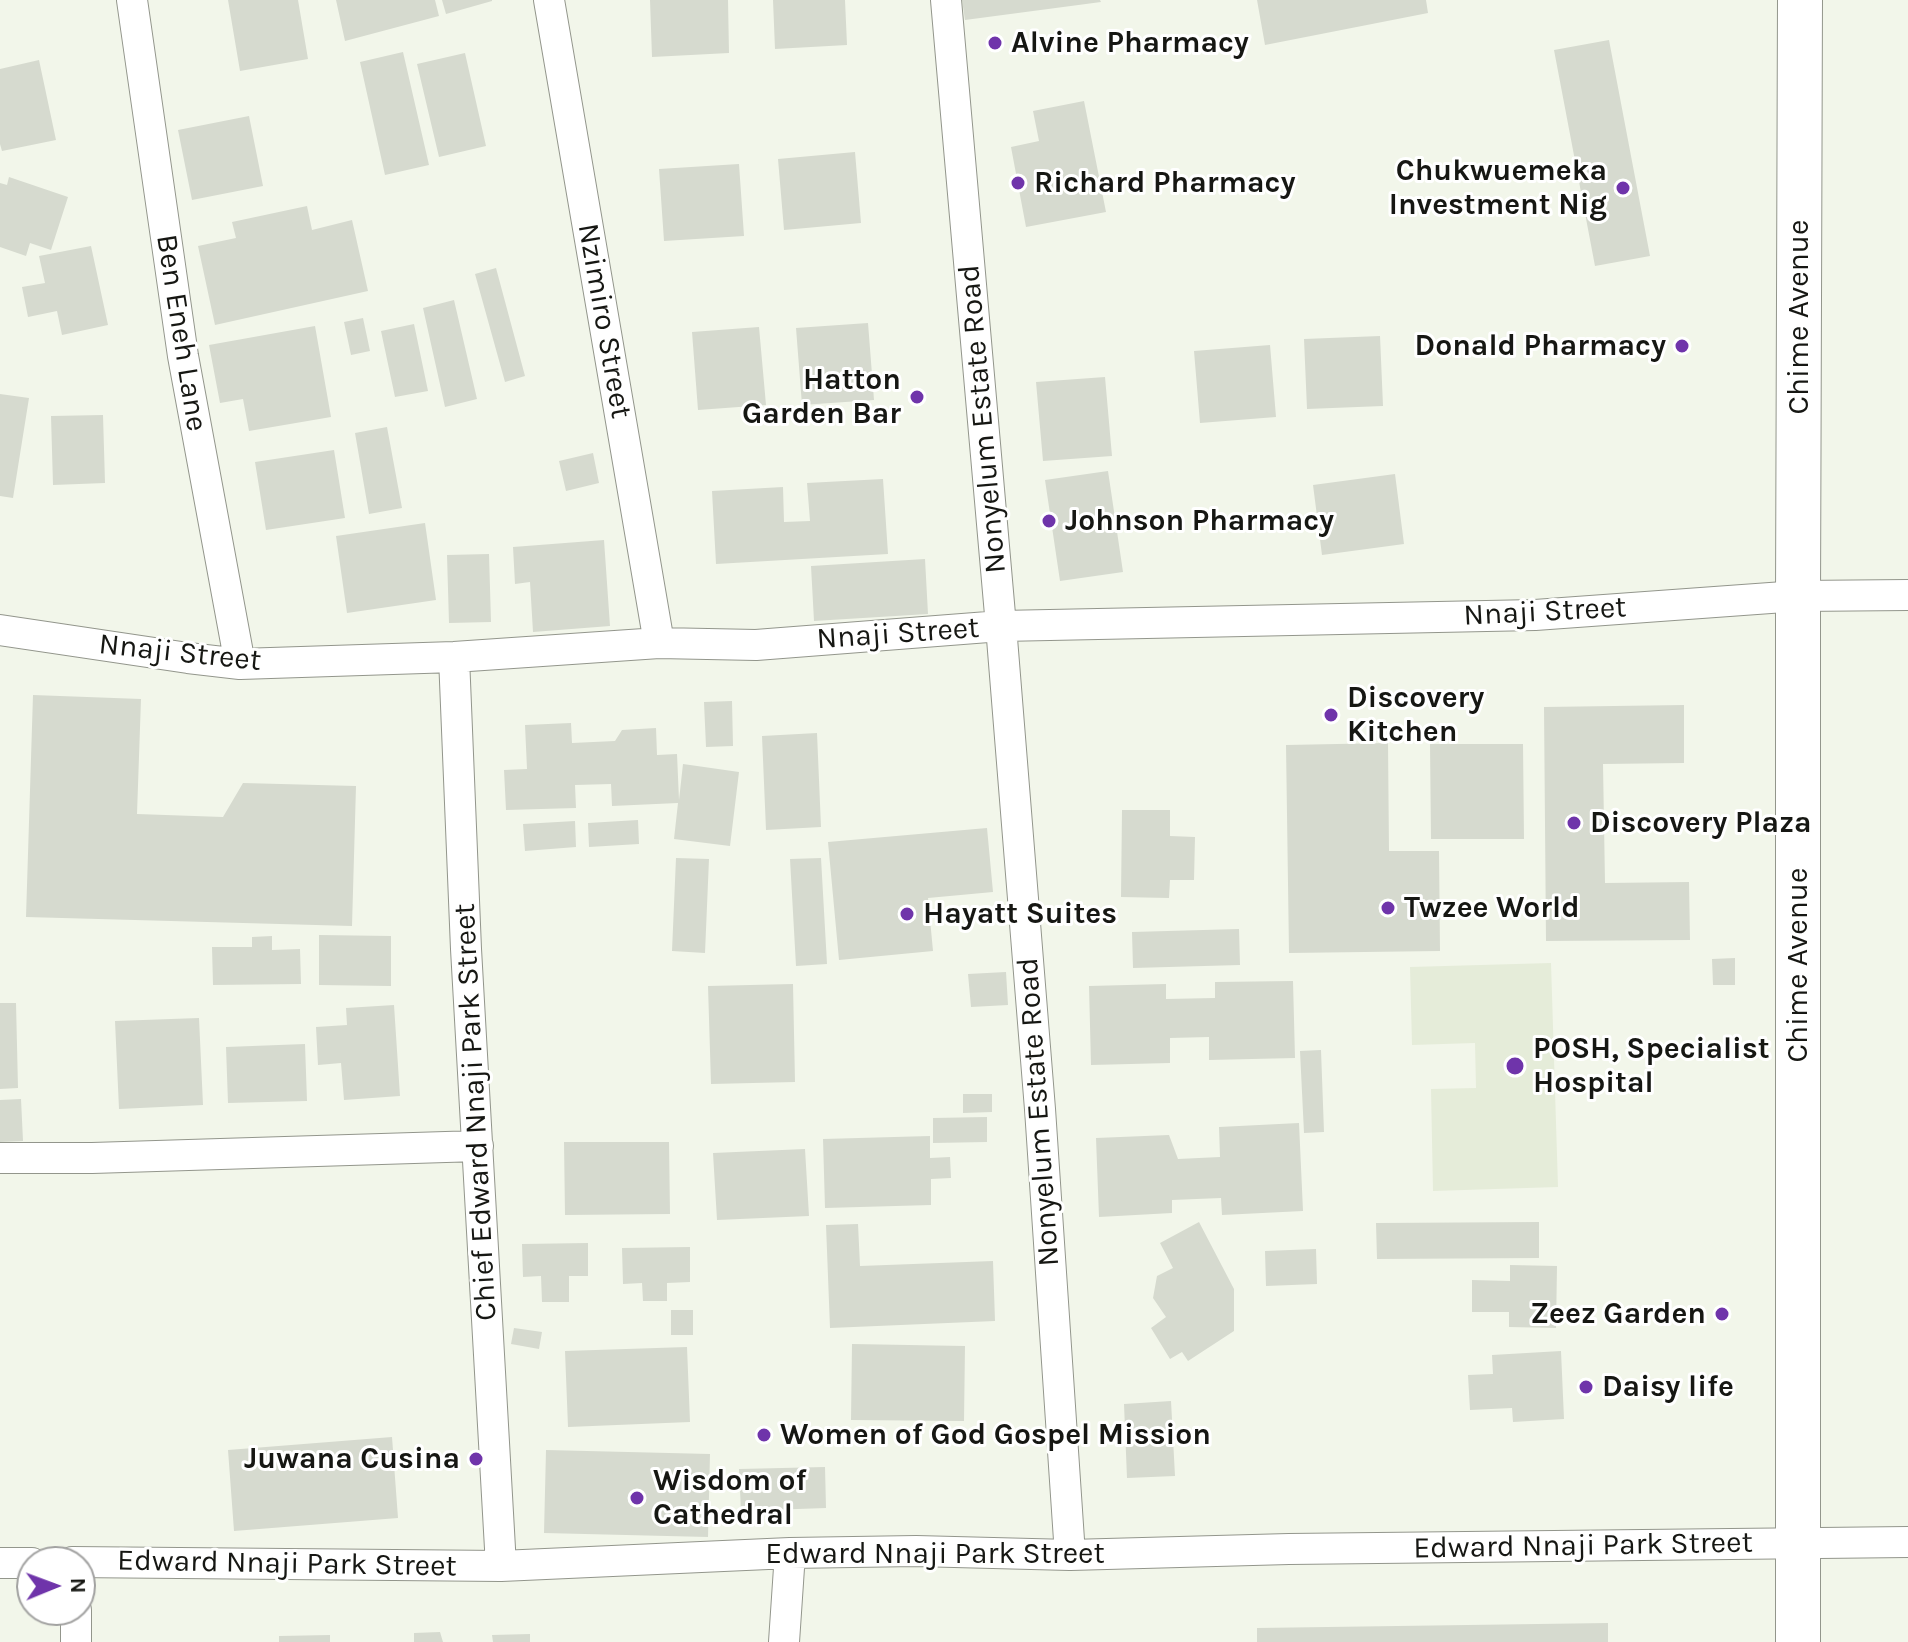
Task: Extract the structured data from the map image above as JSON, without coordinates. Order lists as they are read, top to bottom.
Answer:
{
  "streets": {
    "main road": ["Chime Avenue"],
    "street": [
      "Nzimiro Street",
      "Ben Eneh Lane",
      "Nonyelum Estate Road",
      "Nnaji Street",
      "Chief Edward Nnaji Park Street",
      "Edward Nnaji Park Street"
    ]
  },
  "crossings": [
    ["Chime Avenue", "Nnaji Street"],
    ["Chime Avenue", "Edward Nnaji Park Street"],
    ["Nzimiro Street", "Nnaji Street"],
    ["Ben Eneh Lane", "Nnaji Street"],
    ["Nonyelum Estate Road", "Nnaji Street"],
    ["Nonyelum Estate Road", "Edward Nnaji Park Street"],
    ["Nnaji Street", "Chief Edward Nnaji Park Street"],
    ["Chief Edward Nnaji Park Street", "Edward Nnaji Park Street"]
  ],
  "places": [
    "Alvine Pharmacy",
    "Richard Pharmacy",
    "Chukwuemeka Investment Nig",
    "Donald Pharmacy",
    "Hatton Garden Bar",
    "Johnson Pharmacy",
    "Discovery Kitchen",
    "Discovery Plaza",
    "Twzee World",
    "Hayatt Suites",
    "POSH, Specialist Hospital",
    "Zeez Garden",
    "Daisy life",
    "Women of God Gospel Mission",
    "Juwana Cusina",
    "Wisdom of Cathedral"
  ],
  "north": "right"
}
